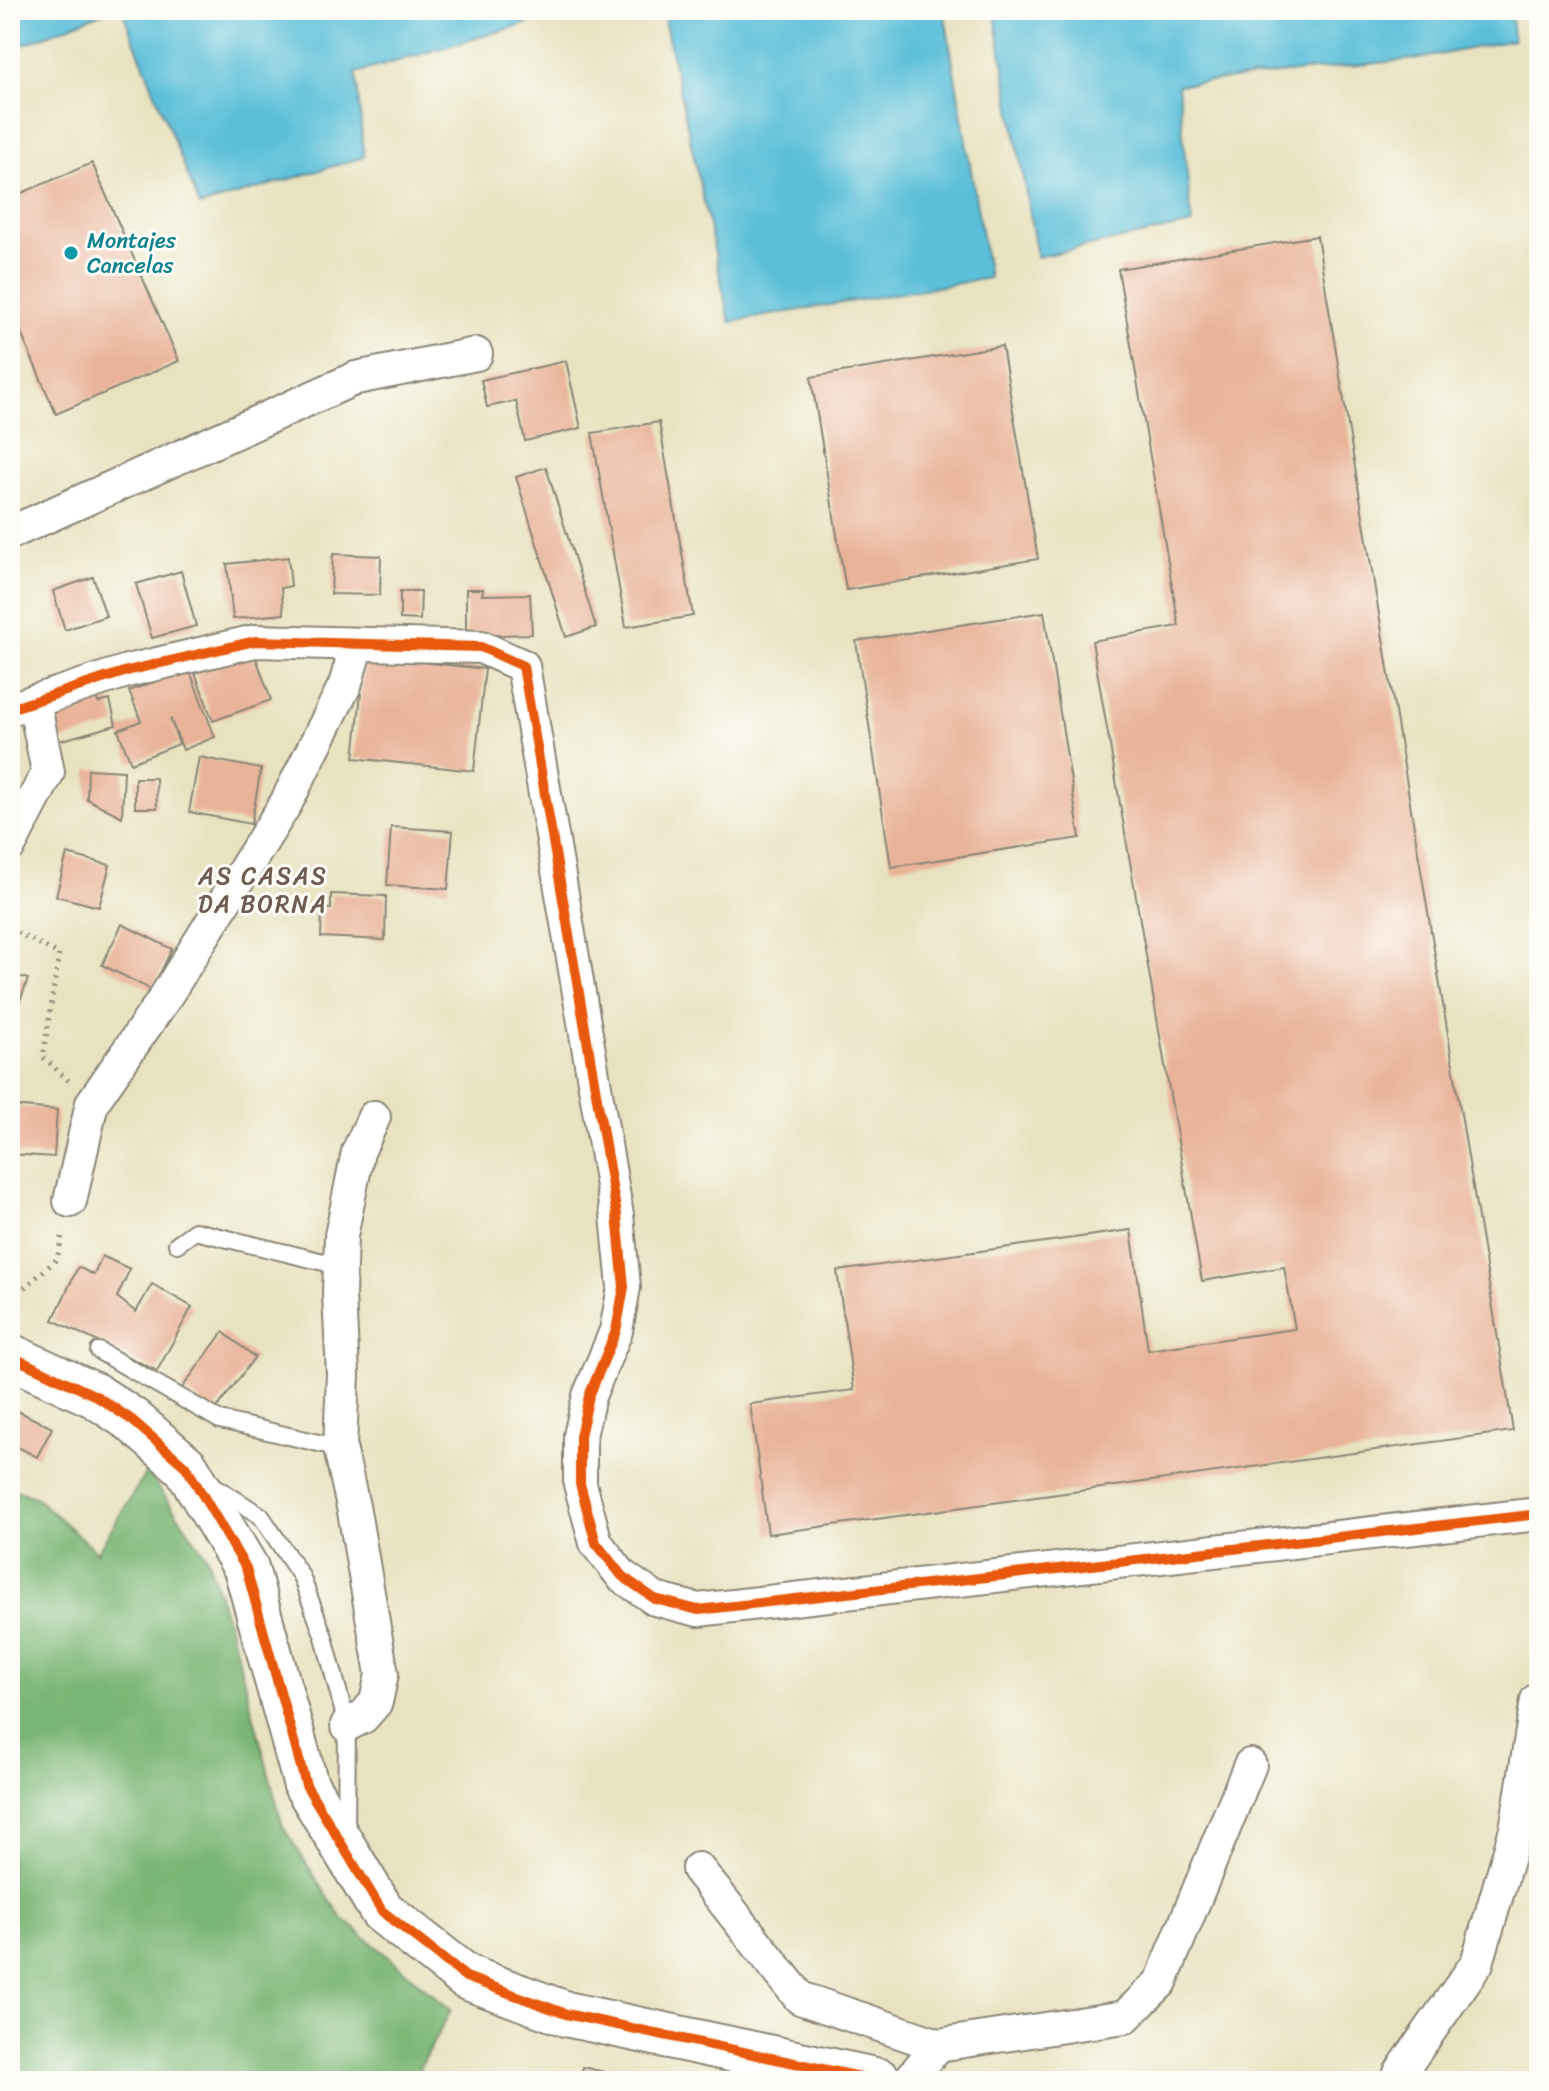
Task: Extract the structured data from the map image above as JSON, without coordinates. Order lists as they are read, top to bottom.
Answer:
{
  "districts": ["AS CASAS DA BORNA"],
  "places": ["Montajes Cancelas"]
}
